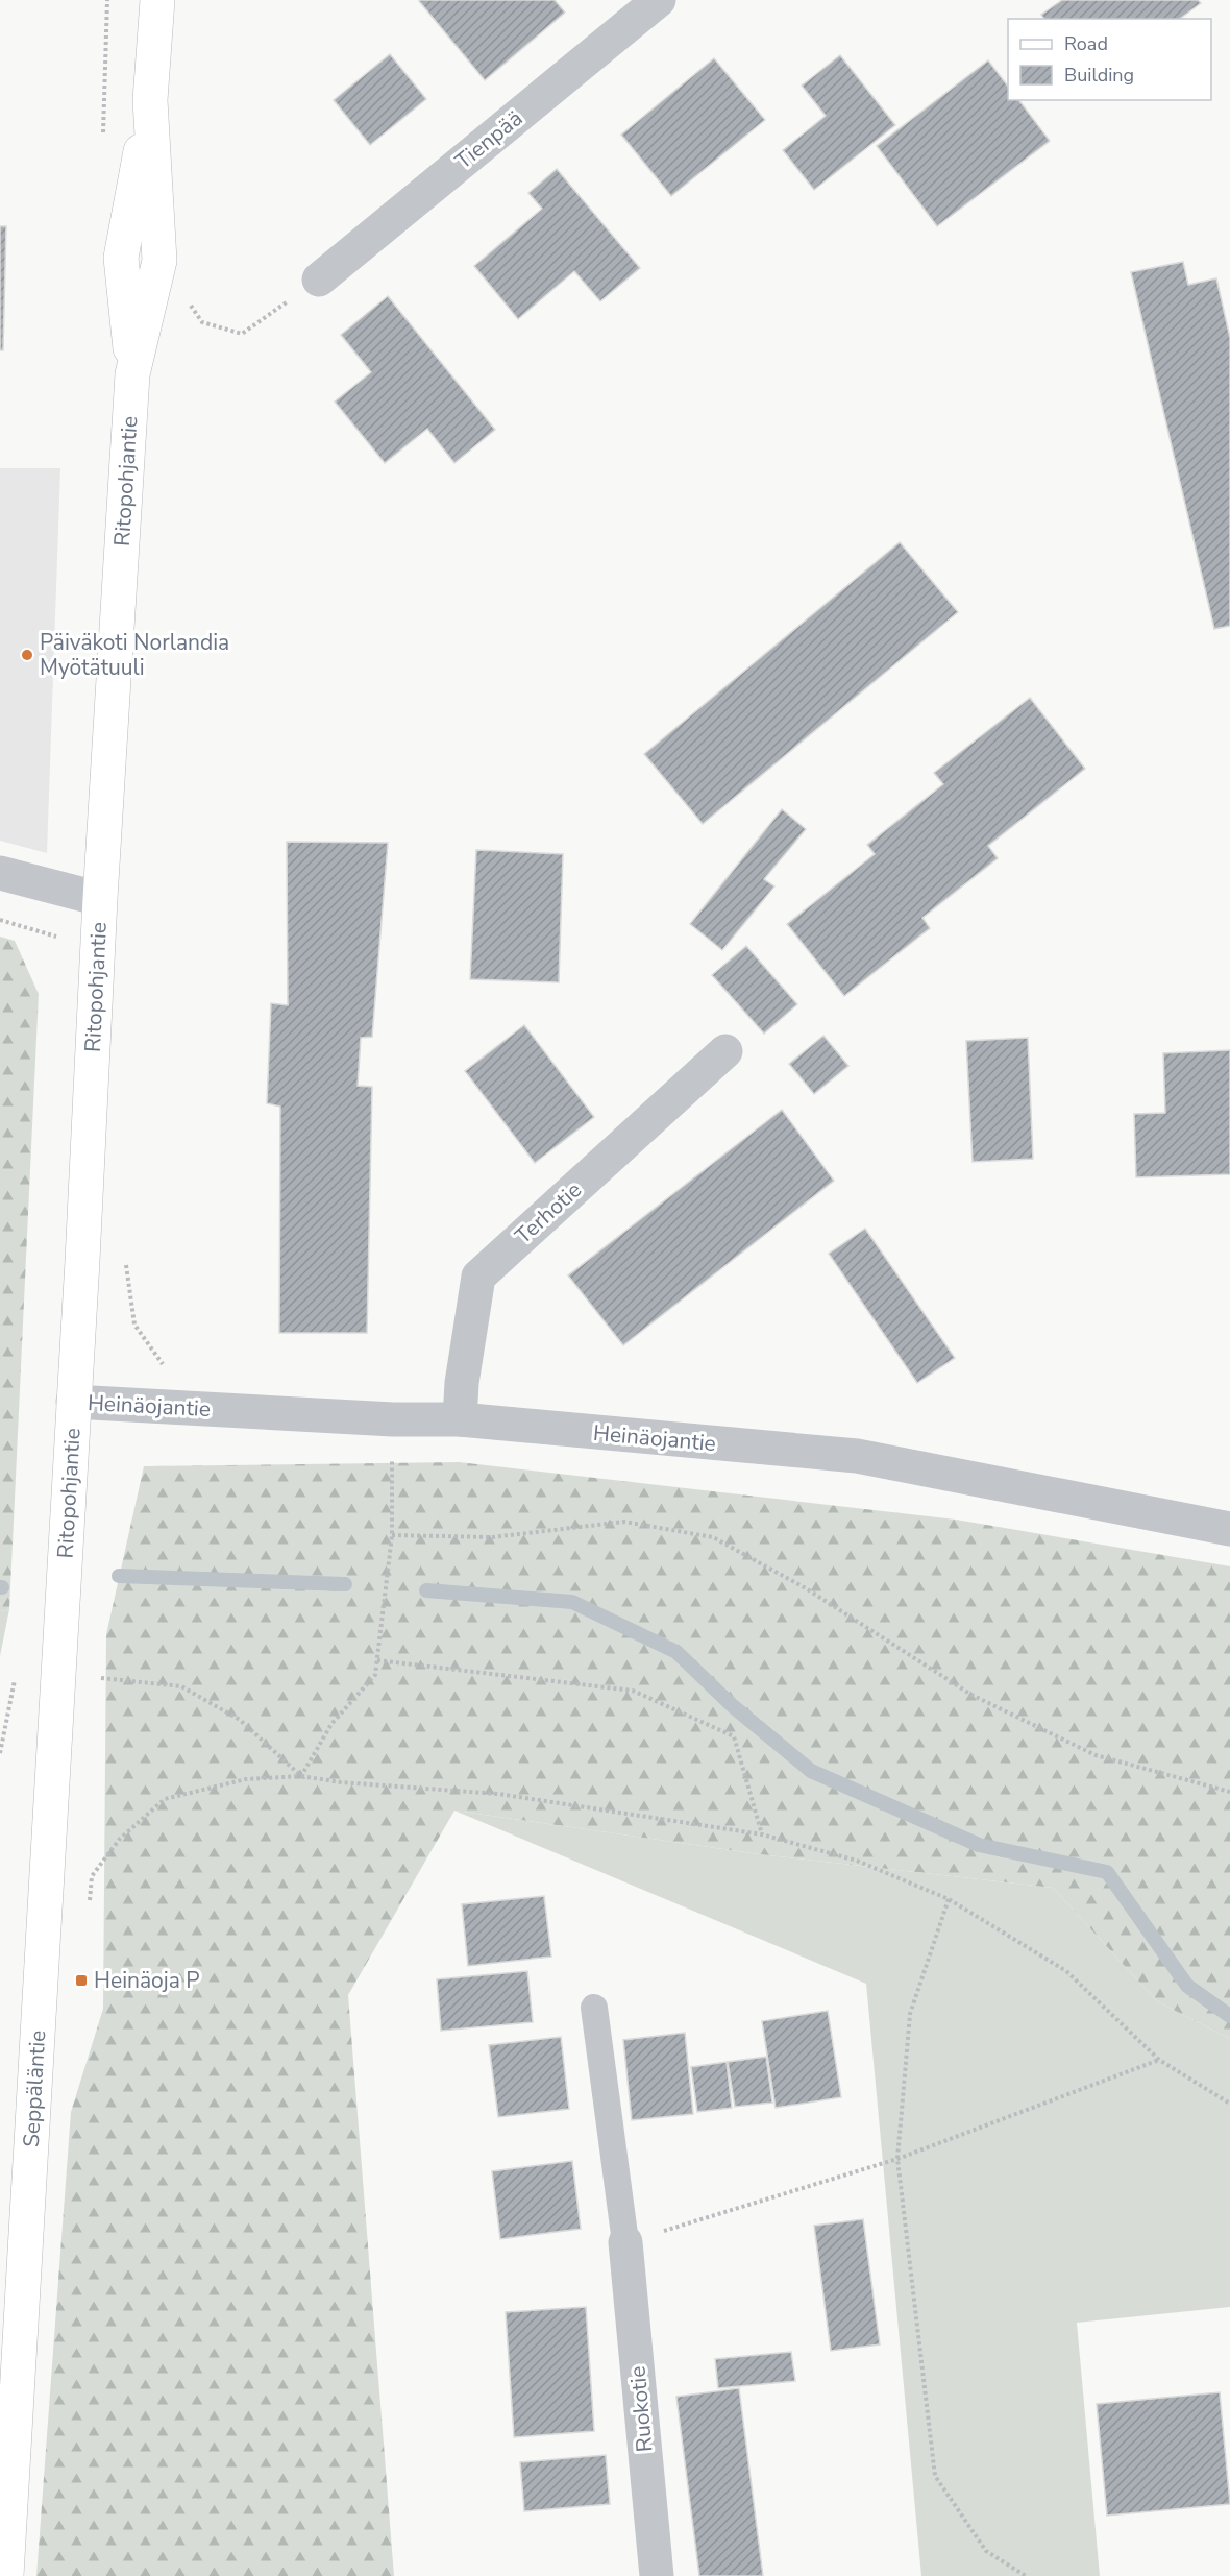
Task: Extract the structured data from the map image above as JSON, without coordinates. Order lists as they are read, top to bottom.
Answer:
{
  "streets": {
    "main road": ["Ritopohjantie", "Seppäläntie"],
    "street": [
      "Tienpää",
      "Terhotie",
      "Heinäojantie",
      "Ruokotie"
    ]
  },
  "crossings": [
    ["Ritopohjantie", "Heinäojantie"],
    ["Ritopohjantie", "Seppäläntie"],
    ["Terhotie", "Heinäojantie"]
  ],
  "places": {
    "other": ["Päiväkoti Norlandia Myötätuuli"],
    "transit": ["Heinäoja P"]
  },
  "legend": ["Road", "Building"]
}
